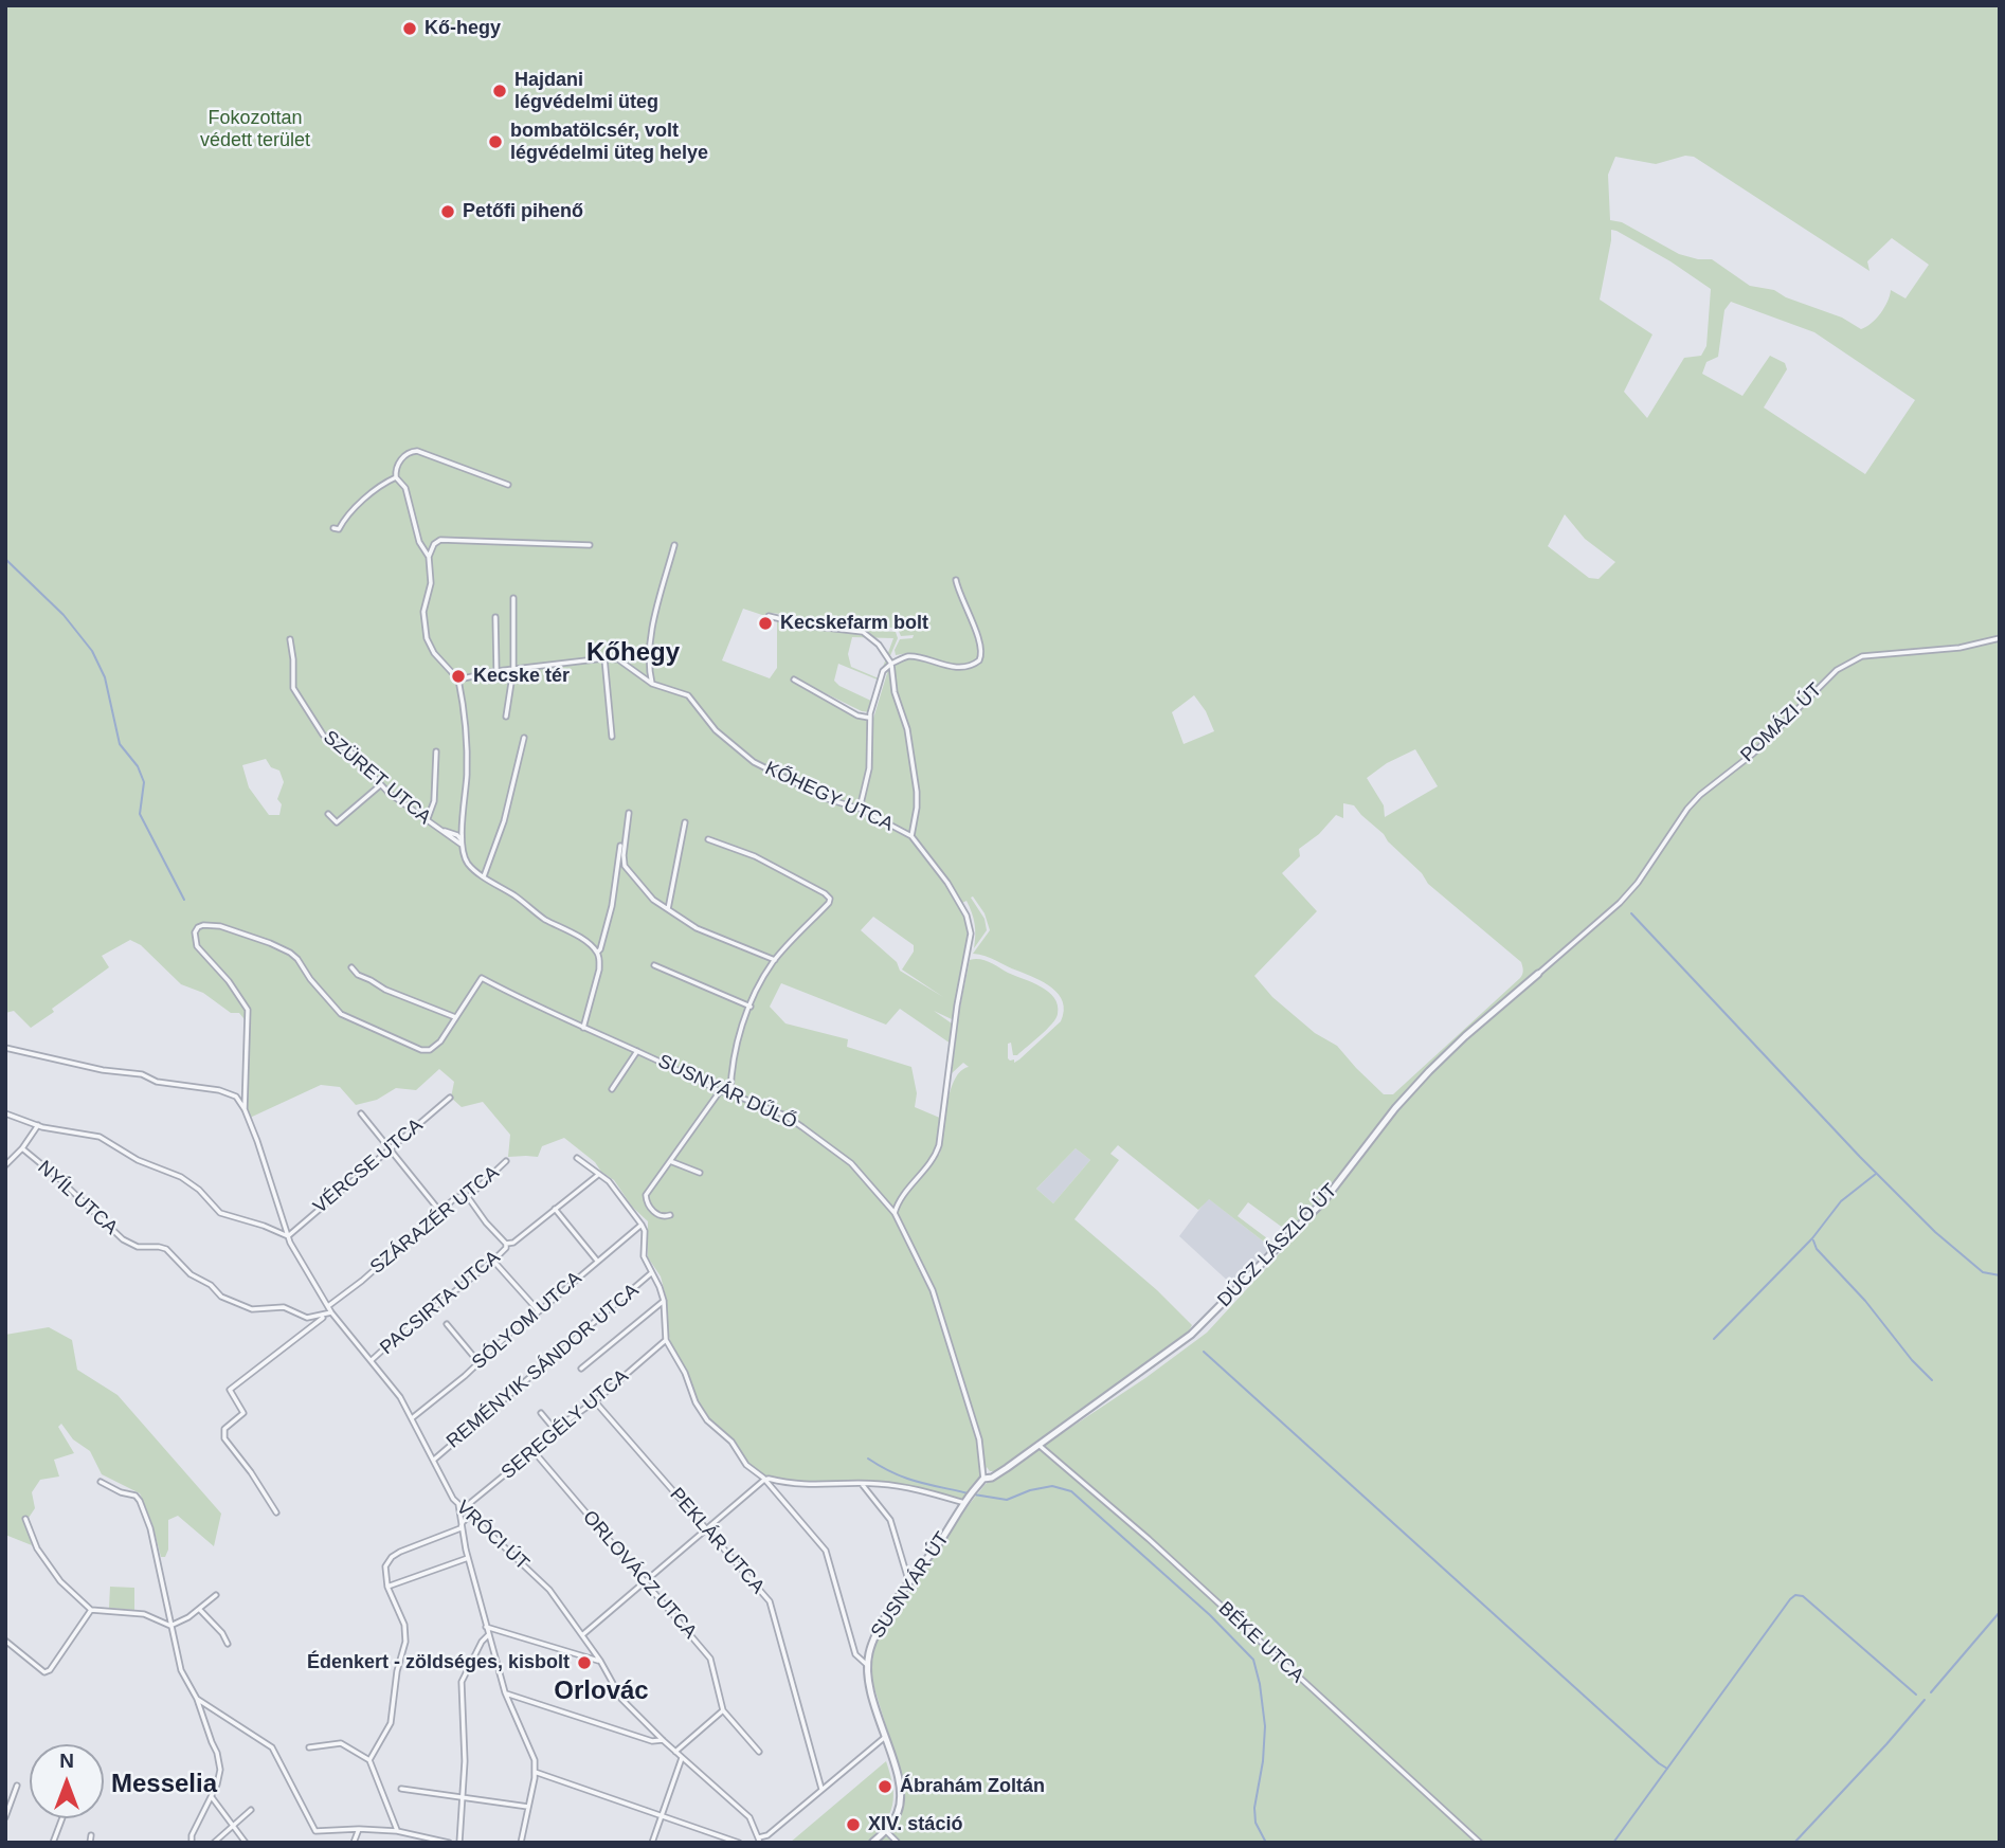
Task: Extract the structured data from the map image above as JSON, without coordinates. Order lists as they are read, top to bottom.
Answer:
{
  "streets": {
    "street": [
      "POMÁZI ÚT",
      "SZÜRET UTCA",
      "KŐHEGY UTCA",
      "SUSNYÁR DŰLŐ",
      "VÉRCSE UTCA",
      "NYÍL UTCA",
      "SZÁRAZÉR UTCA",
      "DÚCZ LÁSZLÓ ÚT",
      "PACSIRTA UTCA",
      "SÓLYOM UTCA",
      "REMÉNYIK SÁNDOR UTCA",
      "SEREGÉLY UTCA",
      "VRÓCI ÚT",
      "PEKLÁR UTCA",
      "ORLOVÁCZ UTCA",
      "SUSNYÁR ÚT",
      "BÉKE UTCA"
    ]
  },
  "crossings": [
    ["POMÁZI ÚT", "DÚCZ LÁSZLÓ ÚT"],
    ["SZÜRET UTCA", "KŐHEGY UTCA"],
    ["KŐHEGY UTCA", "SUSNYÁR DŰLŐ"],
    ["SUSNYÁR DŰLŐ", "DÚCZ LÁSZLÓ ÚT"],
    ["SUSNYÁR DŰLŐ", "SUSNYÁR ÚT"],
    ["VÉRCSE UTCA", "VRÓCI ÚT"],
    ["SZÁRAZÉR UTCA", "VRÓCI ÚT"],
    ["DÚCZ LÁSZLÓ ÚT", "SUSNYÁR ÚT"],
    ["DÚCZ LÁSZLÓ ÚT", "BÉKE UTCA"],
    ["PACSIRTA UTCA", "VRÓCI ÚT"],
    ["SÓLYOM UTCA", "VRÓCI ÚT"],
    ["REMÉNYIK SÁNDOR UTCA", "VRÓCI ÚT"],
    ["SEREGÉLY UTCA", "VRÓCI ÚT"],
    ["SEREGÉLY UTCA", "PEKLÁR UTCA"],
    ["SEREGÉLY UTCA", "ORLOVÁCZ UTCA"]
  ],
  "districts": ["Kőhegy", "Orlovác", "Messelia"],
  "parks": ["Fokozottan védett terület"],
  "places": [
    "Kő-hegy",
    "Hajdani légvédelmi üteg",
    "bombatölcsér, volt légvédelmi üteg helye",
    "Petőfi pihenő",
    "Kecskefarm bolt",
    "Kecske tér",
    "Édenkert - zöldséges, kisbolt",
    "Ábrahám Zoltán",
    "XIV. stáció"
  ],
  "north": "top"
}
